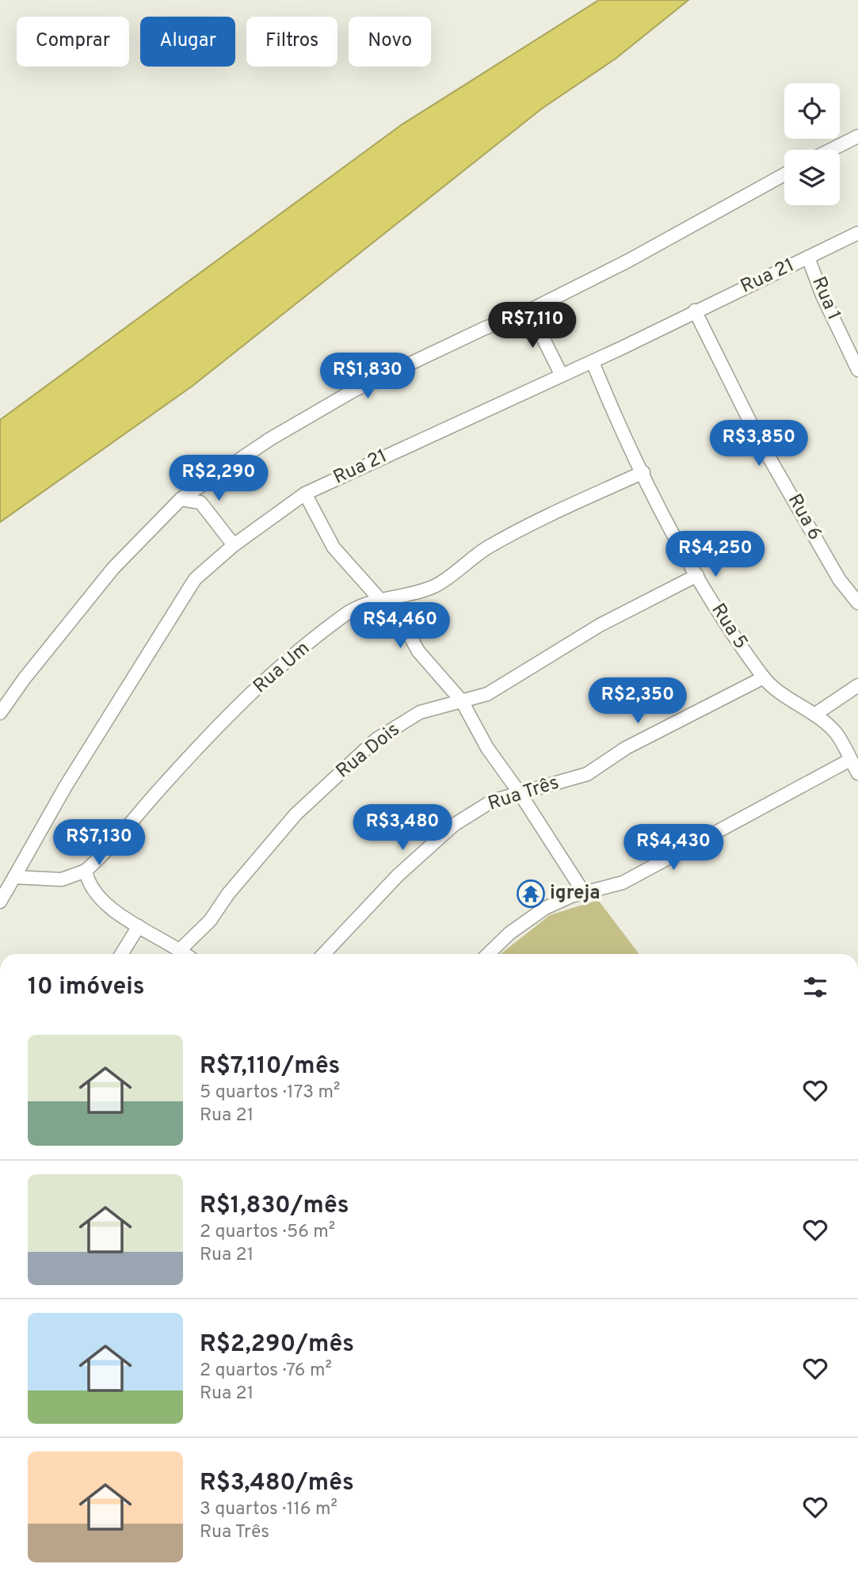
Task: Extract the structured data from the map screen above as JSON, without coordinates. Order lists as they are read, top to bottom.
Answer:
{
  "streets": {
    "street": [
      "Rua 21",
      "Rua 1",
      "Rua 6",
      "Rua 5",
      "Rua Um",
      "Rua Dois",
      "Rua Três"
    ]
  },
  "crossings": [
    ["Rua 21", "Rua 1"],
    ["Rua 21", "Rua 6"],
    ["Rua 21", "Rua 5"],
    ["Rua 5", "Rua Um"],
    ["Rua 5", "Rua Dois"],
    ["Rua 5", "Rua Três"]
  ],
  "places": {
    "temple": ["igreja"]
  },
  "page": {
    "chip": [
      "Comprar",
      "Alugar",
      "Filtros",
      "Novo"
    ],
    "price": [
      "R$7,110",
      "R$1,830",
      "R$3,850",
      "R$2,290",
      "R$4,250",
      "R$4,460",
      "R$2,350",
      "R$3,480",
      "R$7,130",
      "R$4,430"
    ],
    "heading": "10 imóveis",
    "list": [
      {
        "name": "R$7,110/mês",
        "note": "5 quartos · 173 m² · Rua 21"
      },
      {
        "name": "R$1,830/mês",
        "note": "2 quartos · 56 m² · Rua 21"
      },
      {
        "name": "R$2,290/mês",
        "note": "2 quartos · 76 m² · Rua 21"
      },
      {
        "name": "R$3,480/mês",
        "note": "3 quartos · 116 m² · Rua Três"
      }
    ]
  }
}
